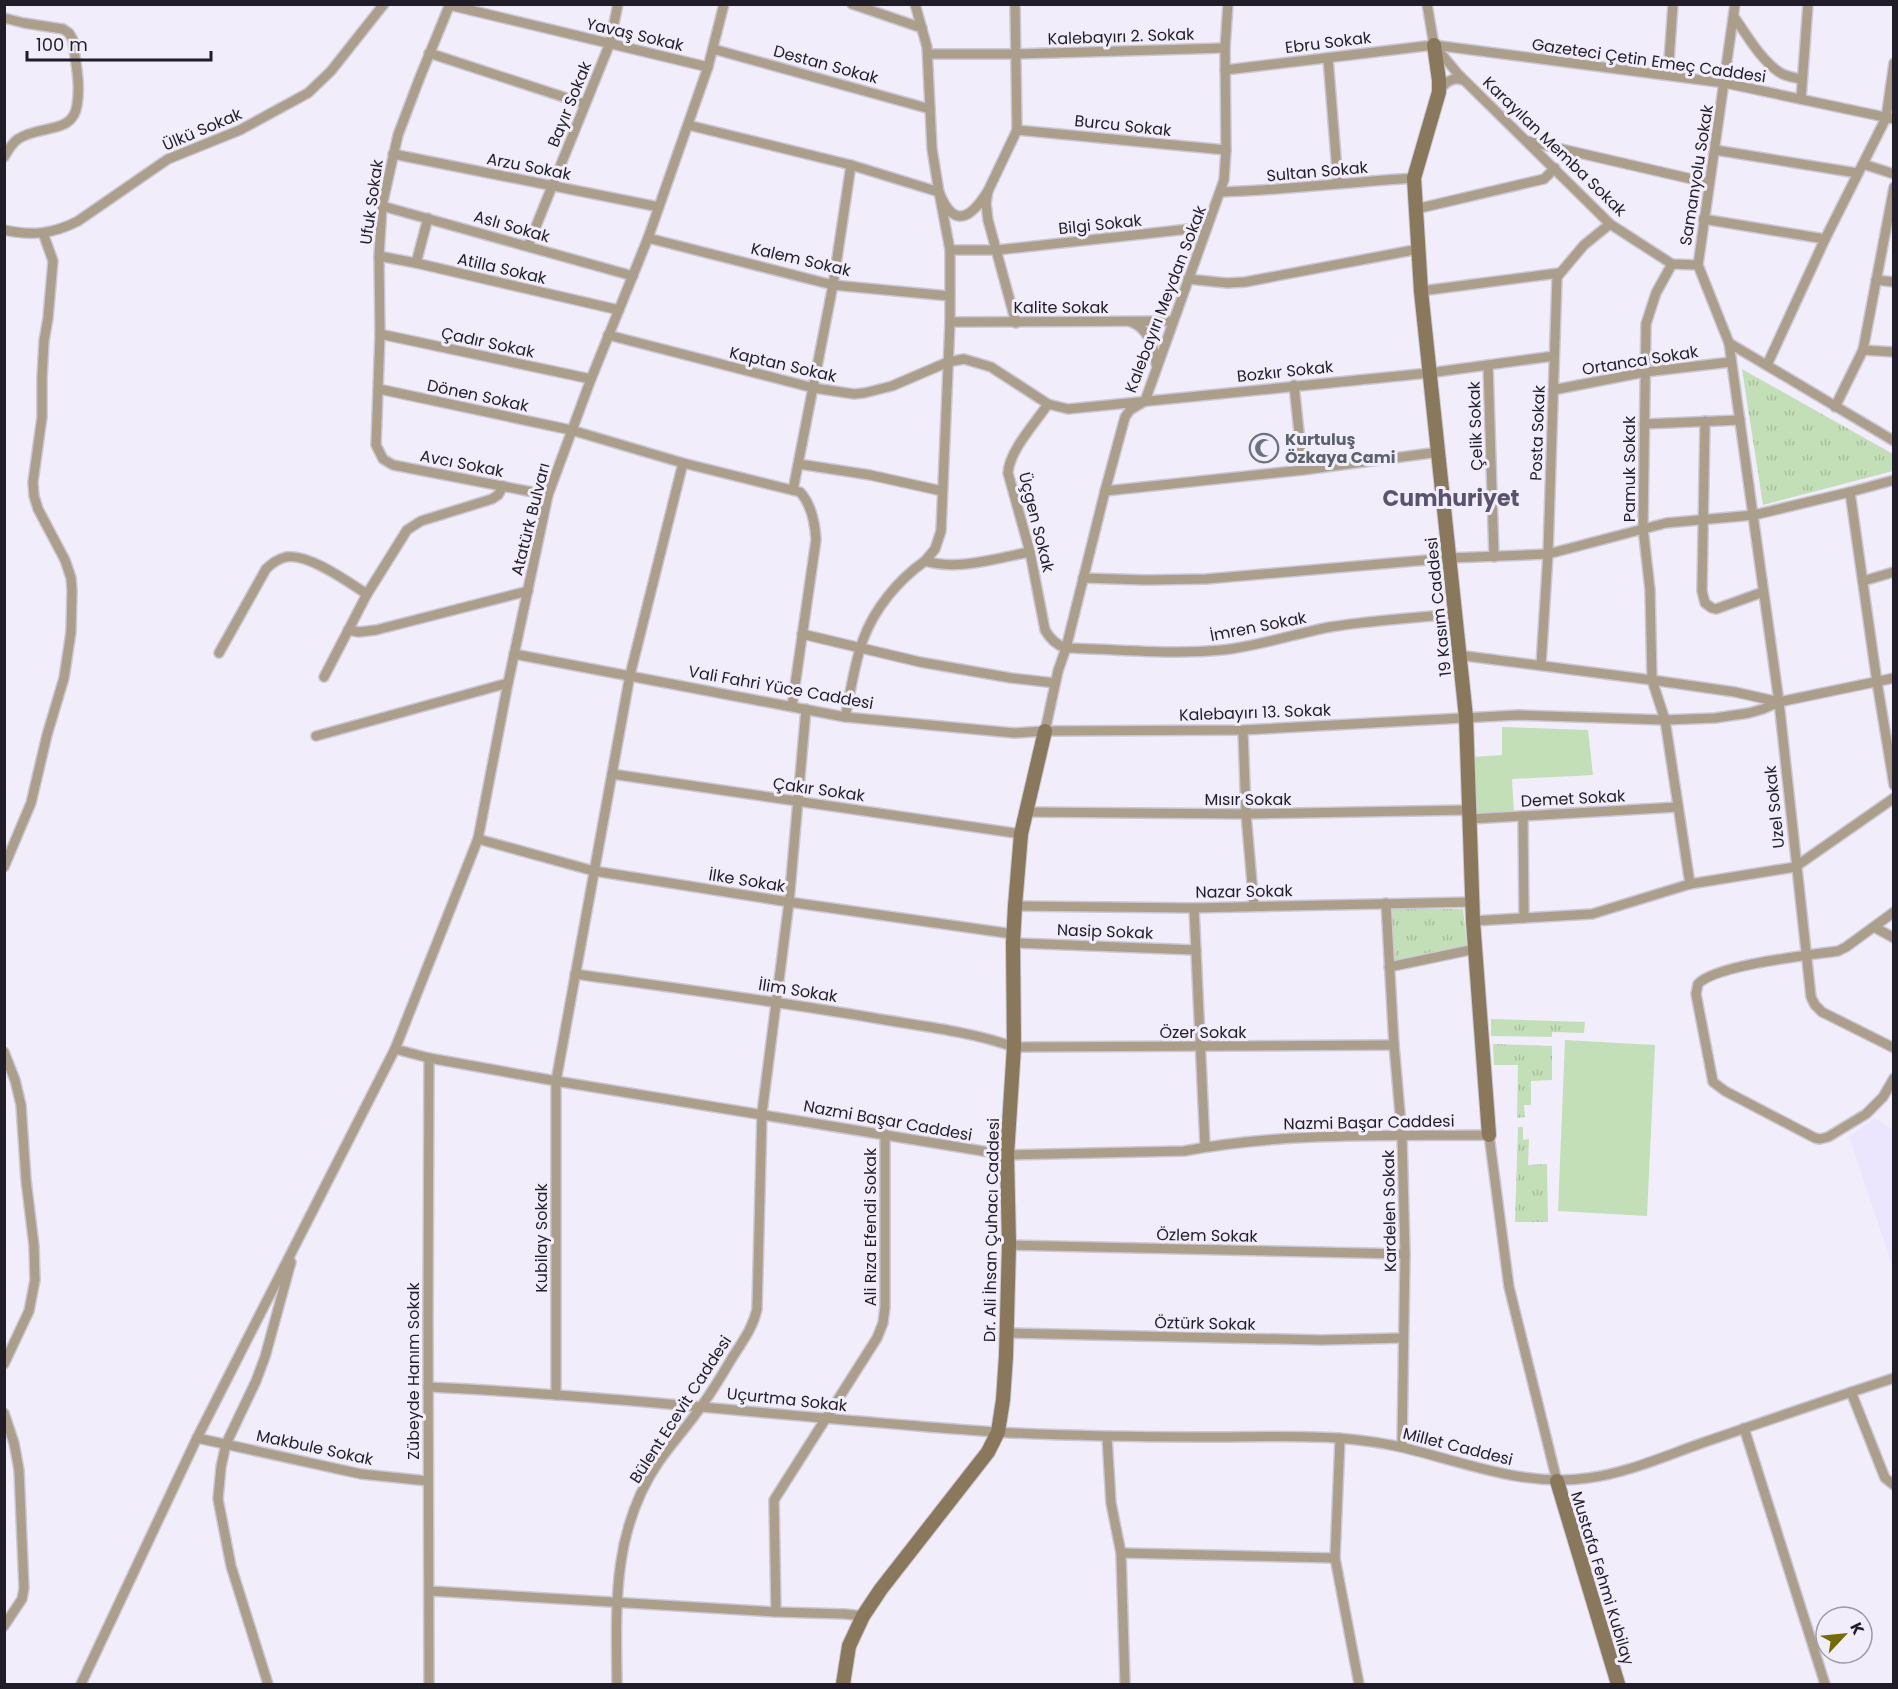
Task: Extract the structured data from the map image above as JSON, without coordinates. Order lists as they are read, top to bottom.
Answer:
{
  "streets": {
    "street": [
      "Yavaş Sokak",
      "Kalebayırı 2. Sokak",
      "Ebru Sokak",
      "Gazeteci Çetin Emeç Caddesi",
      "Destan Sokak",
      "Bayır Sokak",
      "Burcu Sokak",
      "Ülkü Sokak",
      "Karayılan Memba Sokak",
      "Arzu Sokak",
      "Sultan Sokak",
      "Samanyolu Sokak",
      "Ufuk Sokak",
      "Bilgi Sokak",
      "Aslı Sokak",
      "Kalem Sokak",
      "Atilla Sokak",
      "Kalebayırı Meydan Sokak",
      "Kalite Sokak",
      "Çadır Sokak",
      "Ortanca Sokak",
      "Kaptan Sokak",
      "Bozkır Sokak",
      "Dönen Sokak",
      "Çelik Sokak",
      "Posta Sokak",
      "Avcı Sokak",
      "Pamuk Sokak",
      "Atatürk Bulvarı",
      "Üçgen Sokak",
      "19 Kasım Caddesi",
      "İmren Sokak",
      "Vali Fahri Yüce Caddesi",
      "Kalebayırı 13. Sokak",
      "Çakır Sokak",
      "Demet Sokak",
      "Mısır Sokak",
      "Uzel Sokak",
      "İlke Sokak",
      "Nazar Sokak",
      "Nasip Sokak",
      "İlim Sokak",
      "Özer Sokak",
      "Nazmi Başar Caddesi",
      "Kardelen Sokak",
      "Ali Rıza Efendi Sokak",
      "Dr. Ali İhsan Çuhacı Caddesi",
      "Özlem Sokak",
      "Kubilay Sokak",
      "Öztürk Sokak",
      "Zübeyde Hanım Sokak",
      "Uçurtma Sokak",
      "Bülent Ecevit Caddesi",
      "Millet Caddesi",
      "Makbule Sokak",
      "Mustafa Fehmi Kubilay"
    ]
  },
  "crossings": [
    ["Yavaş Sokak", "Bayır Sokak"],
    ["Yavaş Sokak", "Ufuk Sokak"],
    ["Yavaş Sokak", "Atatürk Bulvarı"],
    ["Kalebayırı 2. Sokak", "Kalebayırı Meydan Sokak"],
    ["Ebru Sokak", "Gazeteci Çetin Emeç Caddesi"],
    ["Ebru Sokak", "Karayılan Memba Sokak"],
    ["Ebru Sokak", "Kalebayırı Meydan Sokak"],
    ["Ebru Sokak", "19 Kasım Caddesi"],
    ["Gazeteci Çetin Emeç Caddesi", "Karayılan Memba Sokak"],
    ["Gazeteci Çetin Emeç Caddesi", "Samanyolu Sokak"],
    ["Gazeteci Çetin Emeç Caddesi", "19 Kasım Caddesi"],
    ["Destan Sokak", "Atatürk Bulvarı"],
    ["Bayır Sokak", "Arzu Sokak"],
    ["Bayır Sokak", "Aslı Sokak"],
    ["Burcu Sokak", "Kalebayırı Meydan Sokak"],
    ["Karayılan Memba Sokak", "Pamuk Sokak"],
    ["Karayılan Memba Sokak", "19 Kasım Caddesi"],
    ["Arzu Sokak", "Ufuk Sokak"],
    ["Arzu Sokak", "Atatürk Bulvarı"],
    ["Sultan Sokak", "Kalebayırı Meydan Sokak"],
    ["Sultan Sokak", "19 Kasım Caddesi"],
    ["Samanyolu Sokak", "Ortanca Sokak"],
    ["Samanyolu Sokak", "Uzel Sokak"],
    ["Ufuk Sokak", "Aslı Sokak"],
    ["Ufuk Sokak", "Atilla Sokak"],
    ["Ufuk Sokak", "Çadır Sokak"],
    ["Ufuk Sokak", "Dönen Sokak"],
    ["Ufuk Sokak", "Avcı Sokak"],
    ["Bilgi Sokak", "Kalebayırı Meydan Sokak"],
    ["Aslı Sokak", "Atatürk Bulvarı"],
    ["Kalem Sokak", "Atatürk Bulvarı"],
    ["Atilla Sokak", "Atatürk Bulvarı"],
    ["Kalebayırı Meydan Sokak", "Kalite Sokak"],
    ["Kalebayırı Meydan Sokak", "Bozkır Sokak"],
    ["Kalebayırı Meydan Sokak", "Üçgen Sokak"],
    ["Kalebayırı Meydan Sokak", "İmren Sokak"],
    ["Kalebayırı Meydan Sokak", "Vali Fahri Yüce Caddesi"],
    ["Kalebayırı Meydan Sokak", "Kalebayırı 13. Sokak"],
    ["Kalebayırı Meydan Sokak", "Dr. Ali İhsan Çuhacı Caddesi"],
    ["Çadır Sokak", "Atatürk Bulvarı"],
    ["Ortanca Sokak", "Posta Sokak"],
    ["Ortanca Sokak", "Pamuk Sokak"],
    ["Kaptan Sokak", "Atatürk Bulvarı"],
    ["Bozkır Sokak", "Çelik Sokak"],
    ["Bozkır Sokak", "Posta Sokak"],
    ["Bozkır Sokak", "Üçgen Sokak"],
    ["Bozkır Sokak", "19 Kasım Caddesi"],
    ["Dönen Sokak", "Atatürk Bulvarı"],
    ["Dönen Sokak", "Kubilay Sokak"],
    ["Avcı Sokak", "Atatürk Bulvarı"],
    ["Pamuk Sokak", "Kalebayırı 13. Sokak"],
    ["Pamuk Sokak", "Demet Sokak"],
    ["Atatürk Bulvarı", "Vali Fahri Yüce Caddesi"],
    ["Atatürk Bulvarı", "İlke Sokak"],
    ["Atatürk Bulvarı", "Nazmi Başar Caddesi"],
    ["Üçgen Sokak", "İmren Sokak"],
    ["19 Kasım Caddesi", "İmren Sokak"],
    ["19 Kasım Caddesi", "Kalebayırı 13. Sokak"],
    ["19 Kasım Caddesi", "Demet Sokak"],
    ["19 Kasım Caddesi", "Mısır Sokak"],
    ["19 Kasım Caddesi", "Nazar Sokak"],
    ["19 Kasım Caddesi", "Nazmi Başar Caddesi"],
    ["Vali Fahri Yüce Caddesi", "Kalebayırı 13. Sokak"],
    ["Vali Fahri Yüce Caddesi", "Dr. Ali İhsan Çuhacı Caddesi"],
    ["Vali Fahri Yüce Caddesi", "Kubilay Sokak"],
    ["Vali Fahri Yüce Caddesi", "Bülent Ecevit Caddesi"],
    ["Kalebayırı 13. Sokak", "Uzel Sokak"],
    ["Kalebayırı 13. Sokak", "Dr. Ali İhsan Çuhacı Caddesi"],
    ["Çakır Sokak", "Dr. Ali İhsan Çuhacı Caddesi"],
    ["Çakır Sokak", "Kubilay Sokak"],
    ["Çakır Sokak", "Bülent Ecevit Caddesi"],
    ["Demet Sokak", "Mısır Sokak"],
    ["Mısır Sokak", "Dr. Ali İhsan Çuhacı Caddesi"],
    ["İlke Sokak", "Nasip Sokak"],
    ["İlke Sokak", "Dr. Ali İhsan Çuhacı Caddesi"],
    ["İlke Sokak", "Kubilay Sokak"],
    ["İlke Sokak", "Bülent Ecevit Caddesi"],
    ["Nazar Sokak", "Kardelen Sokak"],
    ["Nazar Sokak", "Dr. Ali İhsan Çuhacı Caddesi"],
    ["Nasip Sokak", "Dr. Ali İhsan Çuhacı Caddesi"],
    ["İlim Sokak", "Özer Sokak"],
    ["İlim Sokak", "Dr. Ali İhsan Çuhacı Caddesi"],
    ["İlim Sokak", "Kubilay Sokak"],
    ["İlim Sokak", "Bülent Ecevit Caddesi"],
    ["Özer Sokak", "Kardelen Sokak"],
    ["Özer Sokak", "Dr. Ali İhsan Çuhacı Caddesi"],
    ["Nazmi Başar Caddesi", "Kardelen Sokak"],
    ["Nazmi Başar Caddesi", "Ali Rıza Efendi Sokak"],
    ["Nazmi Başar Caddesi", "Dr. Ali İhsan Çuhacı Caddesi"],
    ["Nazmi Başar Caddesi", "Kubilay Sokak"],
    ["Nazmi Başar Caddesi", "Zübeyde Hanım Sokak"],
    ["Nazmi Başar Caddesi", "Bülent Ecevit Caddesi"],
    ["Kardelen Sokak", "Özlem Sokak"],
    ["Kardelen Sokak", "Öztürk Sokak"],
    ["Kardelen Sokak", "Millet Caddesi"],
    ["Ali Rıza Efendi Sokak", "Uçurtma Sokak"],
    ["Dr. Ali İhsan Çuhacı Caddesi", "Özlem Sokak"],
    ["Dr. Ali İhsan Çuhacı Caddesi", "Öztürk Sokak"],
    ["Dr. Ali İhsan Çuhacı Caddesi", "Uçurtma Sokak"],
    ["Dr. Ali İhsan Çuhacı Caddesi", "Millet Caddesi"],
    ["Kubilay Sokak", "Uçurtma Sokak"],
    ["Zübeyde Hanım Sokak", "Uçurtma Sokak"],
    ["Zübeyde Hanım Sokak", "Makbule Sokak"],
    ["Uçurtma Sokak", "Bülent Ecevit Caddesi"],
    ["Uçurtma Sokak", "Millet Caddesi"],
    ["Millet Caddesi", "Mustafa Fehmi Kubilay"]
  ],
  "districts": ["Cumhuriyet"],
  "places": {
    "mosque": ["Kurtuluş Özkaya Cami"]
  },
  "scale_bar": "100 m",
  "north": "top right"
}
